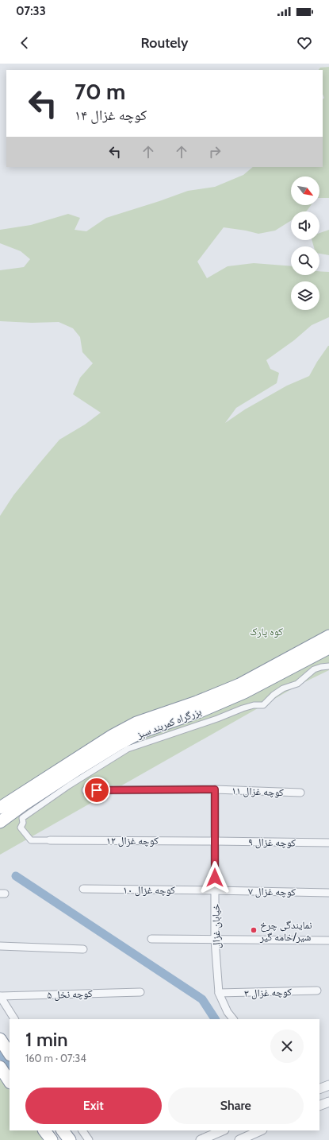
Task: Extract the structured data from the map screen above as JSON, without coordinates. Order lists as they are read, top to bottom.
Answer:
{
  "streets": {
    "highway": ["بزرگراه کمربند سبز"],
    "street": [
      "کوچه غزال ۱۱",
      "کوچه غزال ۱۲",
      "کوچه غزال ۹",
      "کوچه غزال ۱۰",
      "کوچه غزال ۷",
      "خیابان غزال",
      "کوچه غزال ۳",
      "کوچه نخل ۵"
    ]
  },
  "crossings": [
    ["کوچه غزال ۱۱", "خیابان غزال"],
    ["کوچه غزال ۱۲", "کوچه غزال ۹"],
    ["کوچه غزال ۱۲", "خیابان غزال"],
    ["کوچه غزال ۹", "خیابان غزال"],
    ["کوچه غزال ۱۰", "کوچه غزال ۷"],
    ["کوچه غزال ۱۰", "خیابان غزال"],
    ["کوچه غزال ۷", "خیابان غزال"],
    ["خیابان غزال", "کوچه غزال ۳"]
  ],
  "parks": ["کوه پارک"],
  "places": ["نمایندگی چرخ شیر/خامه گیر"],
  "north": "bottom right",
  "page": {
    "status": "07:33",
    "header": "Routely",
    "turn": ["70 m", "کوچه غزال ۱۴"],
    "heading": ["1 min", "160 m · 07:34"],
    "buttons": ["Exit", "Share"]
  }
}
